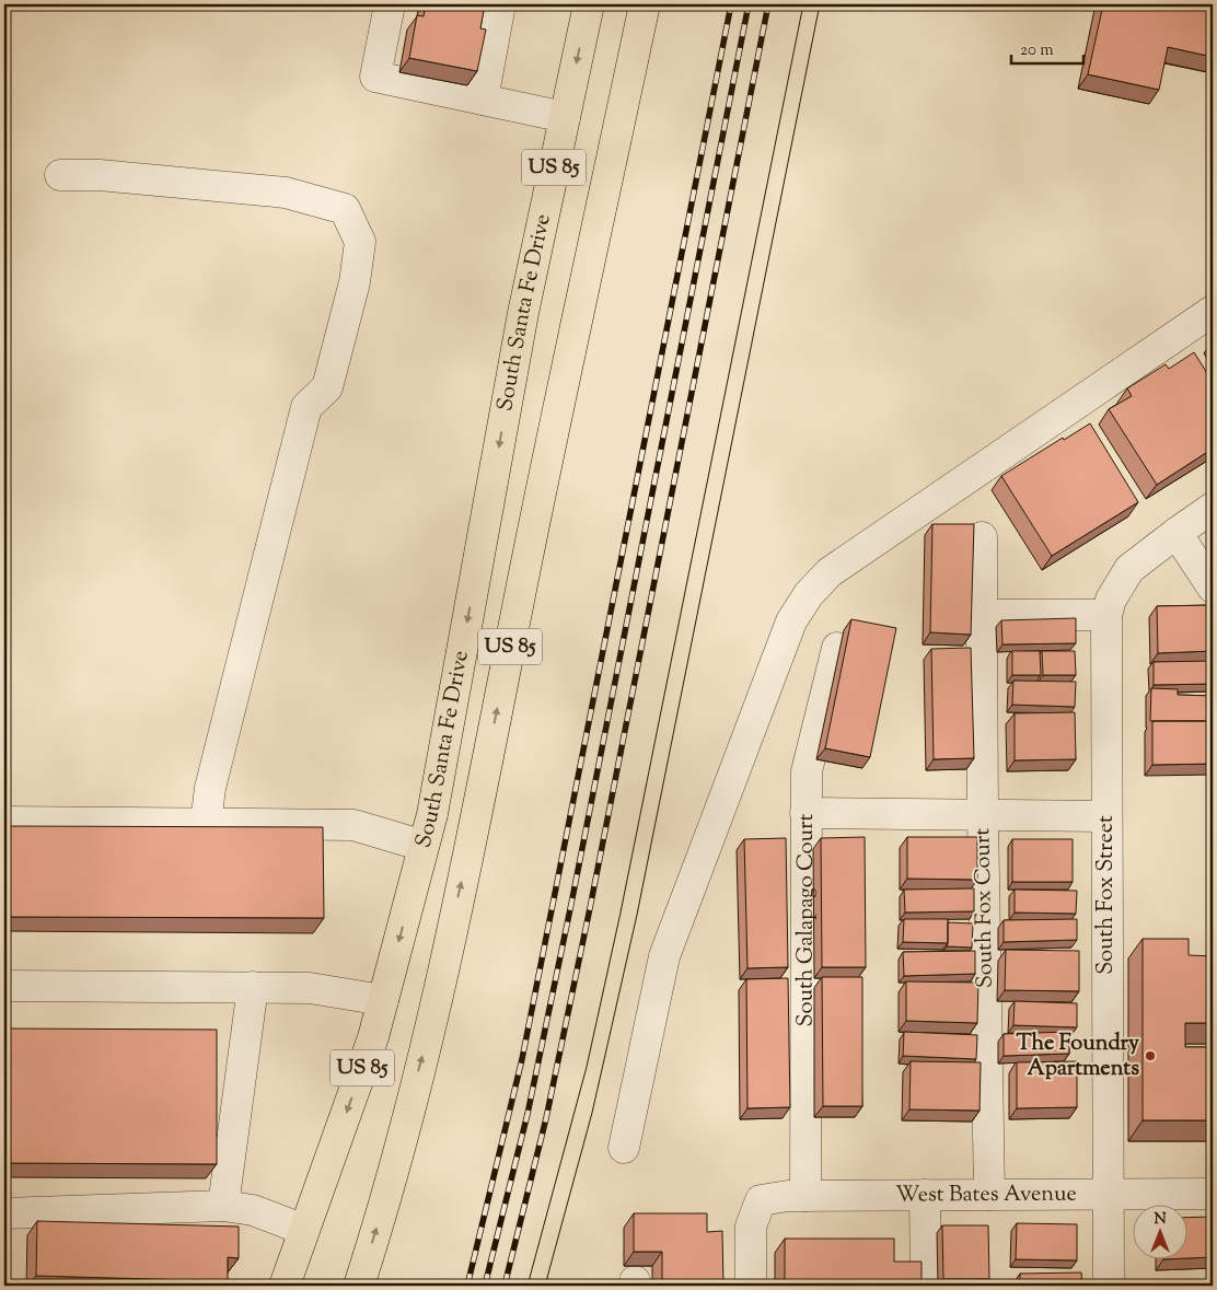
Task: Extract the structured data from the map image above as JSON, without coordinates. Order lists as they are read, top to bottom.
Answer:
{
  "streets": {
    "highway": ["US 85", "South Santa Fe Drive"],
    "street": [
      "South Fox Street",
      "South Fox Court",
      "South Galapago Court",
      "West Bates Avenue"
    ]
  },
  "crossings": [
    ["South Fox Street", "West Bates Avenue"],
    ["South Fox Court", "West Bates Avenue"],
    ["South Galapago Court", "West Bates Avenue"]
  ],
  "places": ["The Foundry Apartments"],
  "scale_bar": "20 m",
  "north": "top"
}
